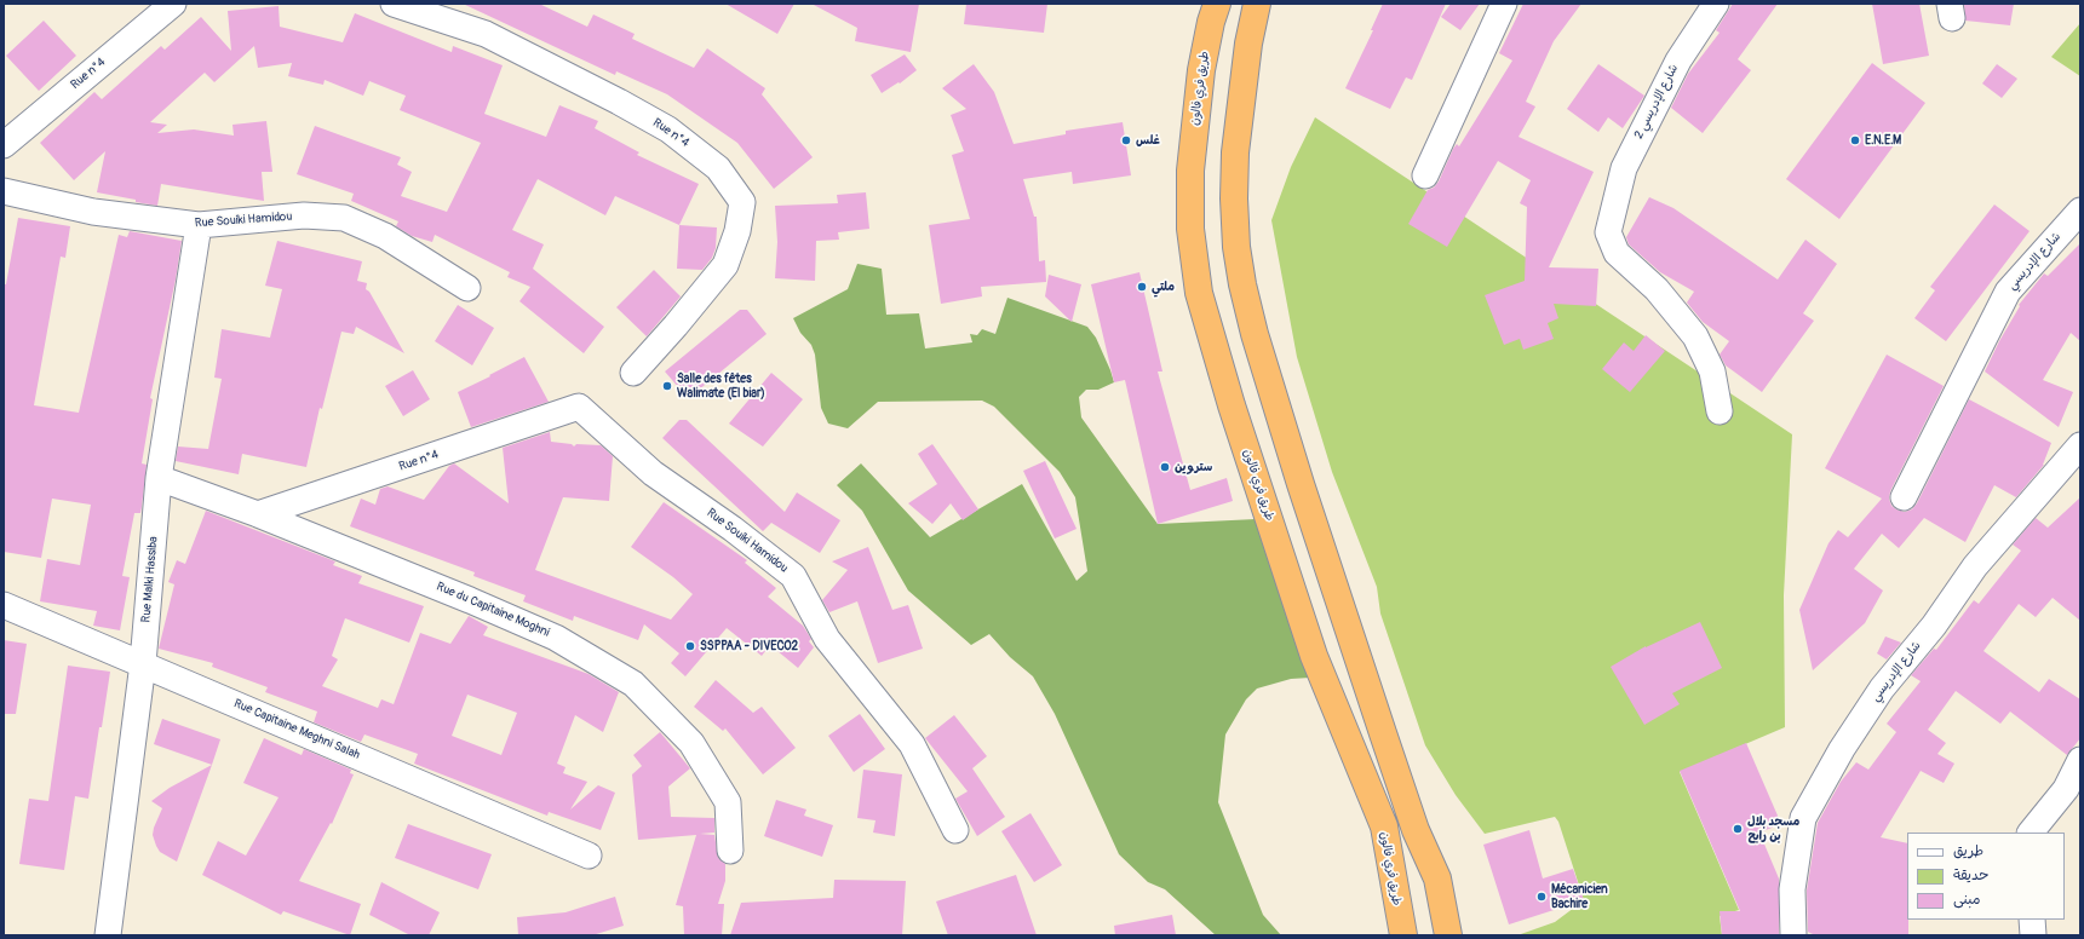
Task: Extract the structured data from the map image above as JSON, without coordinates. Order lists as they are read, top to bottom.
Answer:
{
  "streets": {
    "highway": ["طريق فري فالون"],
    "street": [
      "Rue n°4",
      "شارع الإدريسي 2",
      "Rue Souiki Hamidou",
      "شارع الإدريسي",
      "Rue Malki Hassiba",
      "Rue du Capitaine Moghni",
      "Rue Capitaine Meghni Salah"
    ]
  },
  "crossings": [
    ["Rue n°4", "Rue Souiki Hamidou"],
    ["Rue n°4", "Rue du Capitaine Moghni"],
    ["Rue Souiki Hamidou", "Rue Malki Hassiba"],
    ["Rue Malki Hassiba", "Rue du Capitaine Moghni"],
    ["Rue Malki Hassiba", "Rue Capitaine Meghni Salah"]
  ],
  "places": [
    "غلس",
    "E.N.E.M",
    "ملتي",
    "Salle des fêtes Walimate (El biar)",
    "ستروين",
    "SSPPAA - DIVECO2",
    "مسجد بلال بن رابح",
    "Mécanicien Bachire"
  ],
  "legend": ["طريق", "حديقة", "مبنى"]
}
